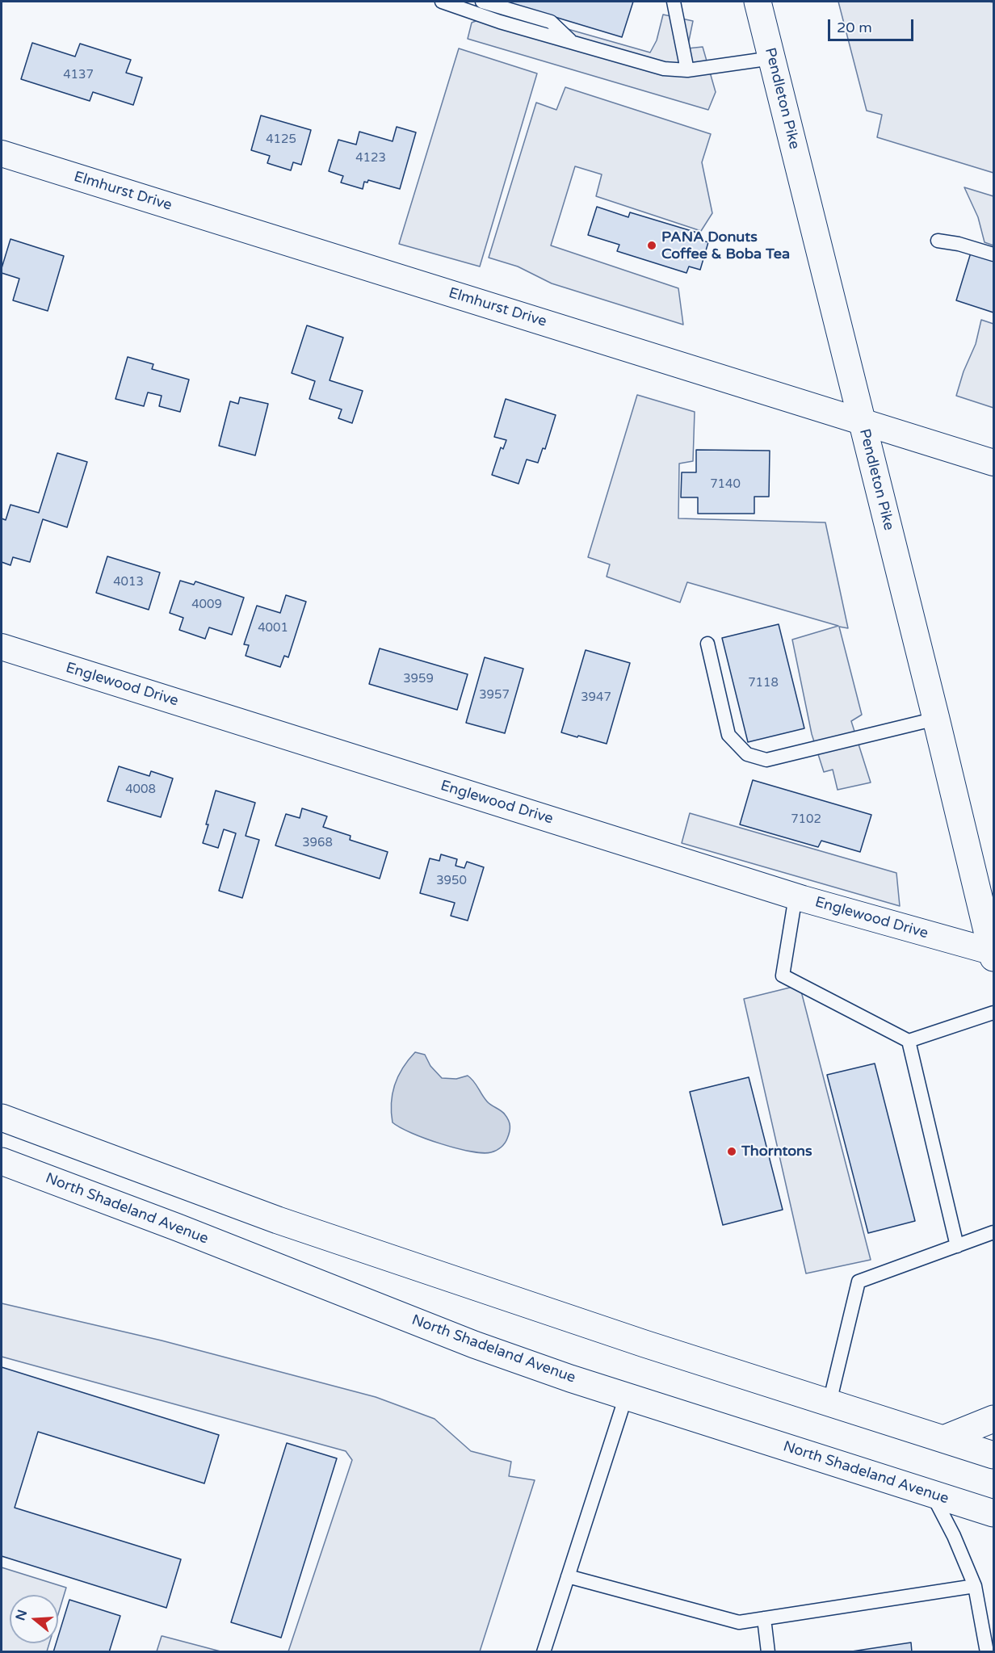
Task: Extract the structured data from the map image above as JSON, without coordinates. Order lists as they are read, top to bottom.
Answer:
{
  "streets": {
    "main road": ["Pendleton Pike", "North Shadeland Avenue"],
    "street": ["Elmhurst Drive", "Englewood Drive"]
  },
  "crossings": [
    ["Pendleton Pike", "Elmhurst Drive"],
    ["Pendleton Pike", "Englewood Drive"]
  ],
  "places": ["PANA Donuts Coffee & Boba Tea", "Thorntons"],
  "house_numbers": [
    "4137",
    "4125",
    "4123",
    "7140",
    "4013",
    "4009",
    "4001",
    "3959",
    "7118",
    "3957",
    "3947",
    "4008",
    "7102",
    "3968",
    "3950"
  ],
  "scale_bar": "20 m",
  "north": "left"
}
